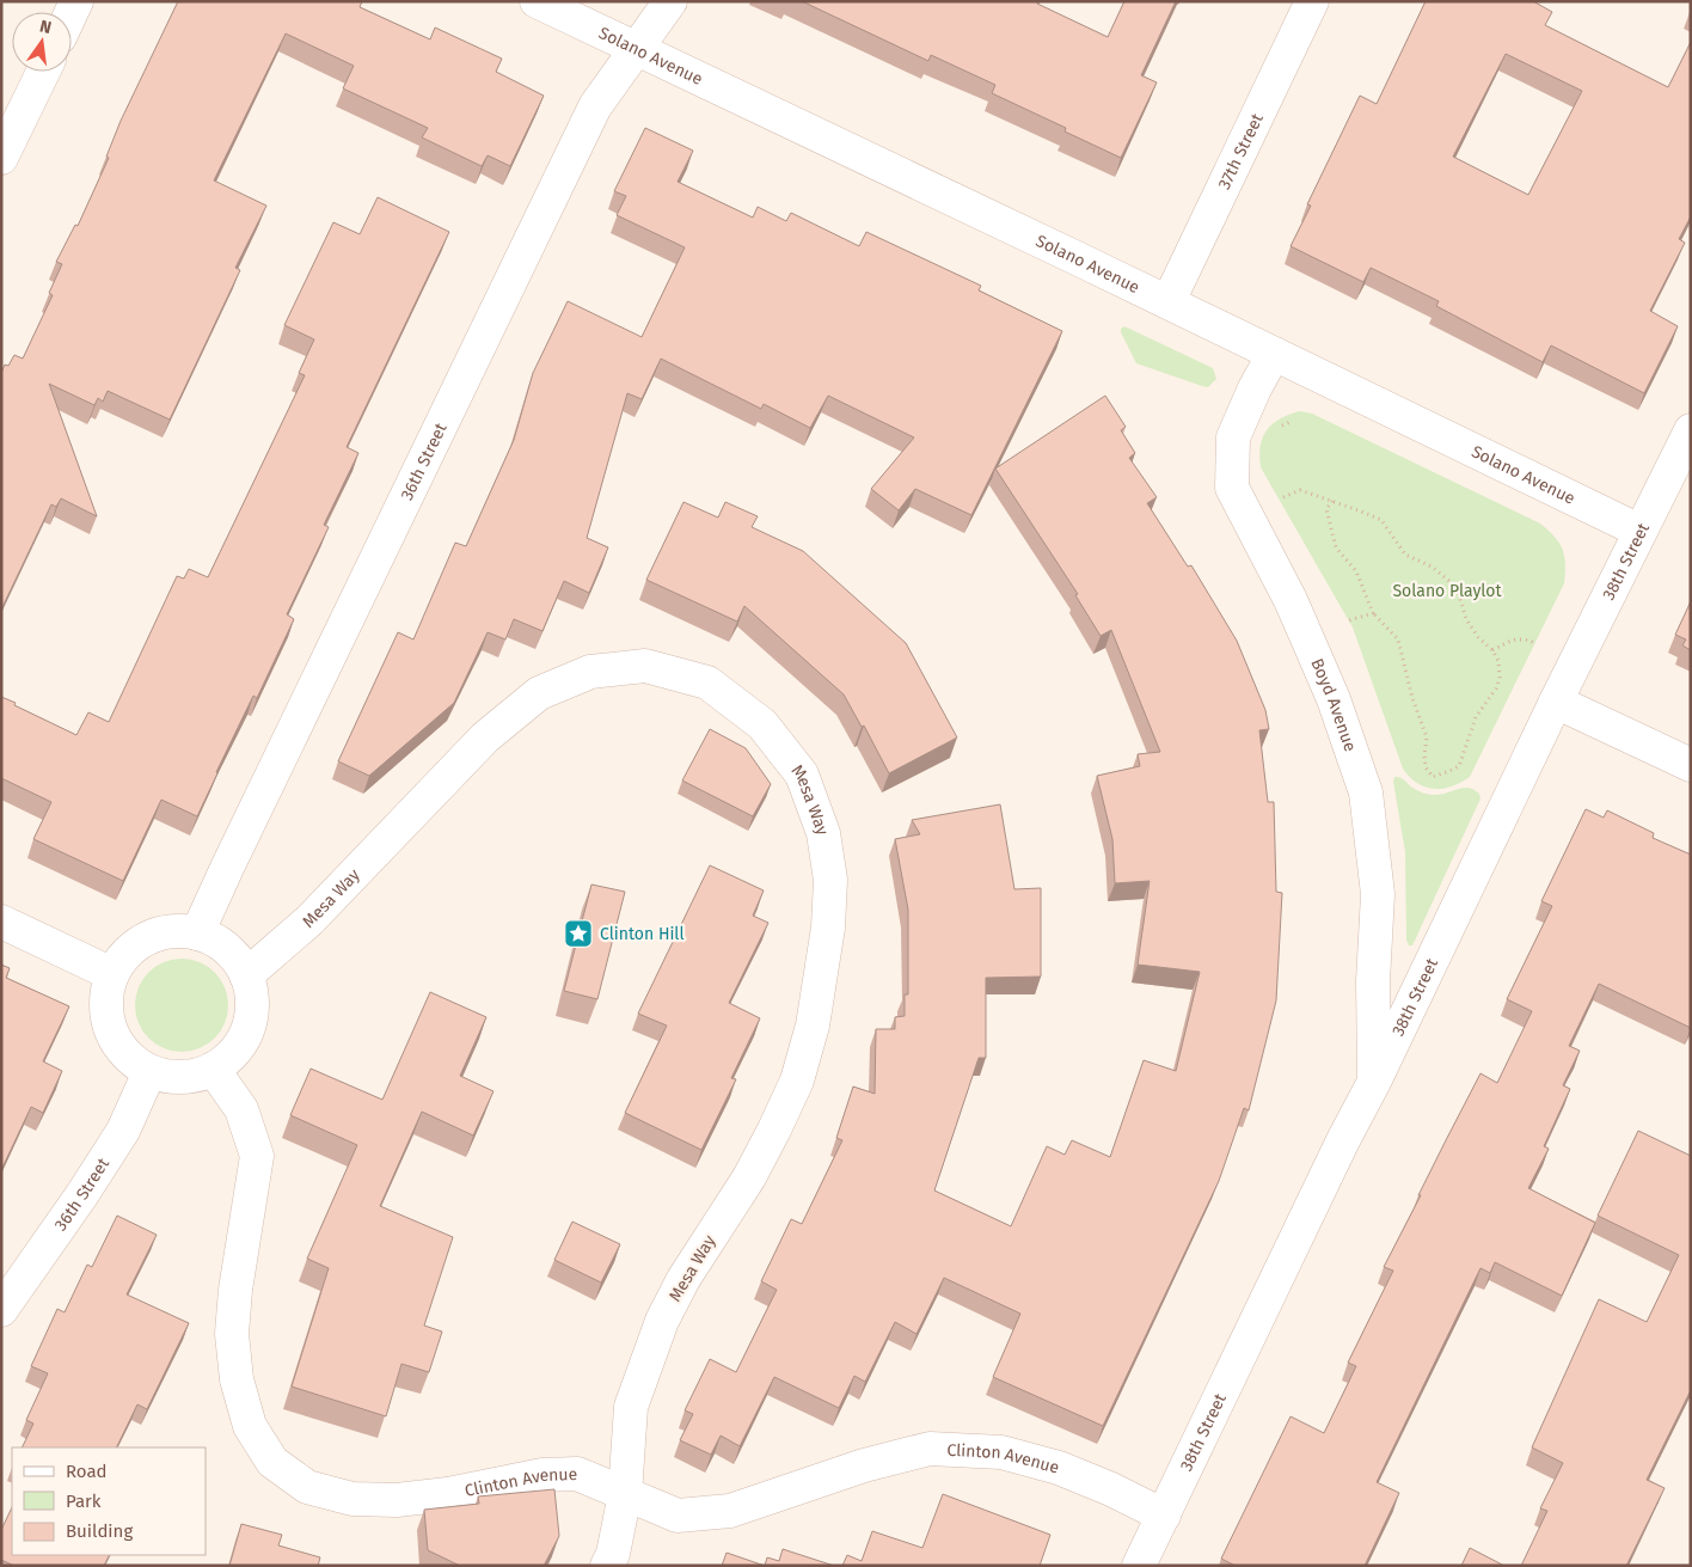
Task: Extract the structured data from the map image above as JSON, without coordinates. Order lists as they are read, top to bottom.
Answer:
{
  "streets": {
    "street": [
      "Solano Avenue",
      "37th Street",
      "36th Street",
      "38th Street",
      "Boyd Avenue",
      "Mesa Way",
      "Clinton Avenue"
    ]
  },
  "crossings": [
    ["Solano Avenue", "37th Street"],
    ["Solano Avenue", "36th Street"],
    ["Solano Avenue", "38th Street"],
    ["Solano Avenue", "Boyd Avenue"],
    ["36th Street", "Mesa Way"],
    ["36th Street", "Clinton Avenue"],
    ["38th Street", "Boyd Avenue"],
    ["38th Street", "Clinton Avenue"],
    ["Mesa Way", "Clinton Avenue"]
  ],
  "parks": ["Solano Playlot"],
  "places": {
    "place": ["Clinton Hill"]
  },
  "legend": ["Road", "Park", "Building"],
  "north": "top"
}
